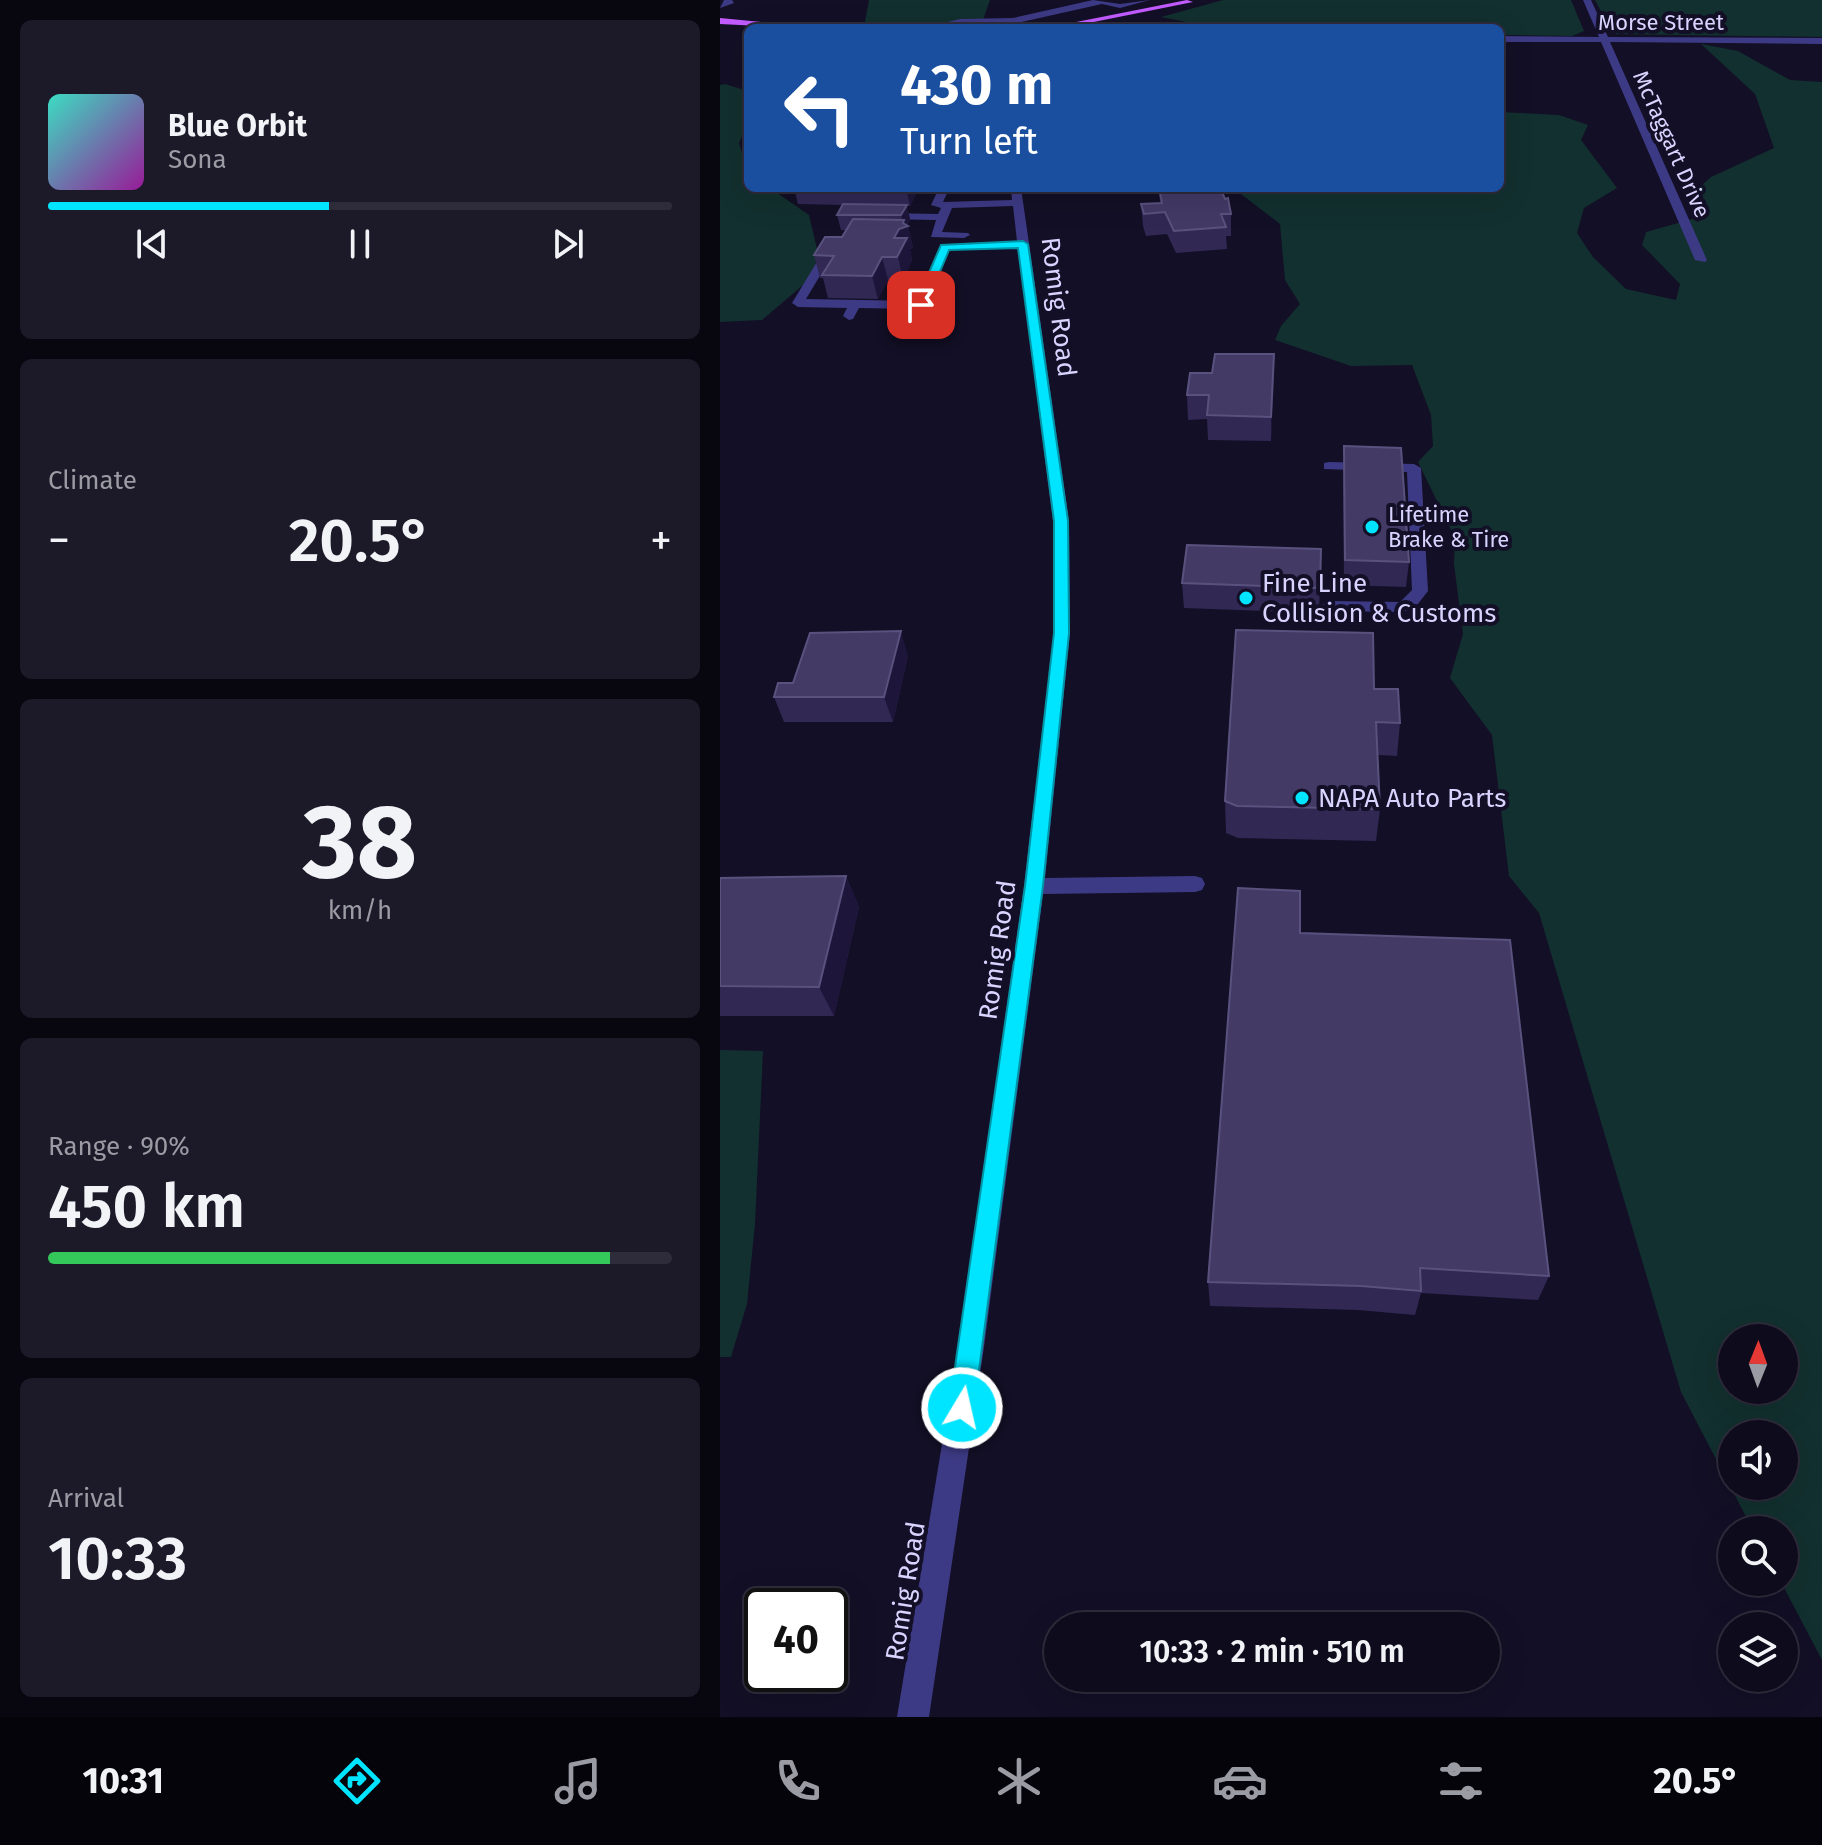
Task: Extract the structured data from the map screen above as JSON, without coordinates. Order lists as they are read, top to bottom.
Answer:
{
  "streets": {
    "street": ["Morse Street", "McTaggart Drive", "Romig Road"]
  },
  "crossings": [
    ["Morse Street", "McTaggart Drive"]
  ],
  "places": ["Lifetime Brake & Tire", "Fine Line Collision & Customs", "NAPA Auto Parts"],
  "north": "top",
  "page": {
    "turn": ["430 m", "Turn left"],
    "song": ["Blue Orbit", "Sona"],
    "tile": [
      "Climate",
      ["38", "km/h"],
      ["Range · 90%", "450 km"],
      ["Arrival", "10:33"]
    ],
    "heat": ["−", "20.5°", "+"],
    "limit": "40",
    "trip": "10:33 · 2 min · 510 m",
    "tabs": ["10:31", "20.5°"]
  }
}
